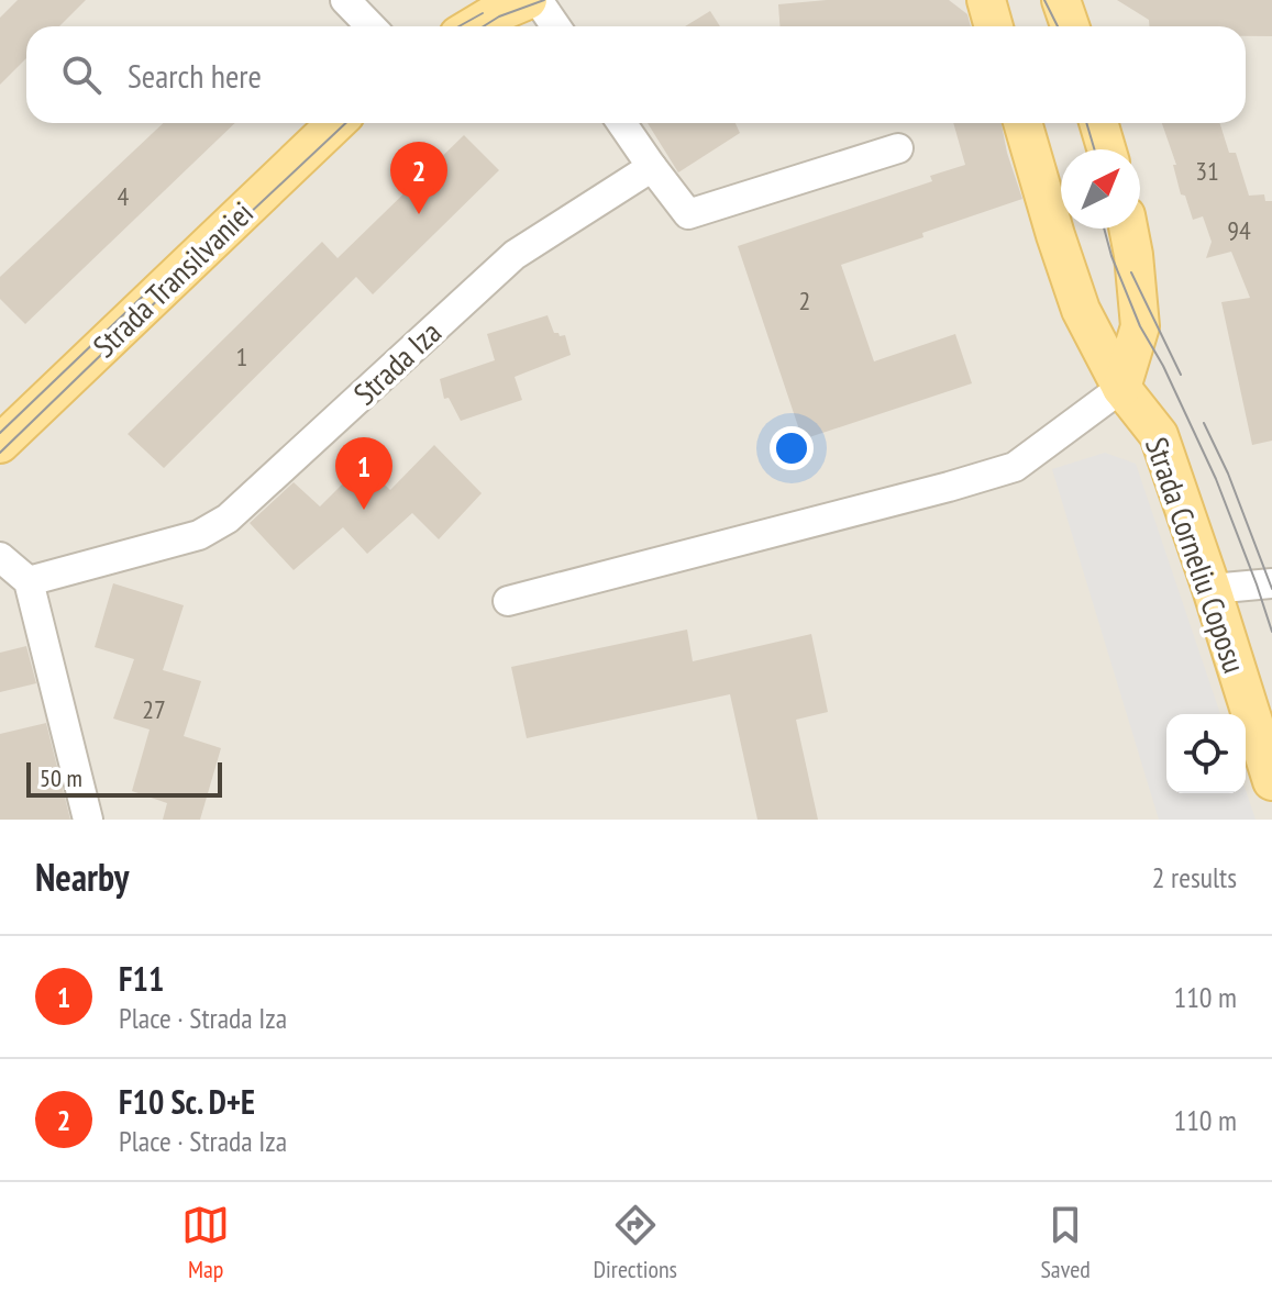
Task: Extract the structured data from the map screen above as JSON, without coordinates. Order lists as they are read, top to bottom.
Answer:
{
  "streets": {
    "main road": ["Strada Transilvaniei", "Strada Corneliu Coposu"],
    "street": ["Strada Iza"]
  },
  "house_numbers": [
    "31",
    "4",
    "94",
    "2",
    "1",
    "27"
  ],
  "scale_bar": "50 m",
  "north": "top right",
  "page": {
    "search": "Search here",
    "pins": ["2", "1"],
    "scale": "50 m",
    "heading": ["Nearby", "2 results"],
    "list": [
      {
        "mark": "1",
        "name": "F11",
        "note": "Place · Strada Iza",
        "value": "110 m"
      },
      {
        "mark": "2",
        "name": "F10 Sc. D+E",
        "note": "Place · Strada Iza",
        "value": "110 m"
      }
    ],
    "nav": ["Map", "Directions", "Saved"]
  }
}
